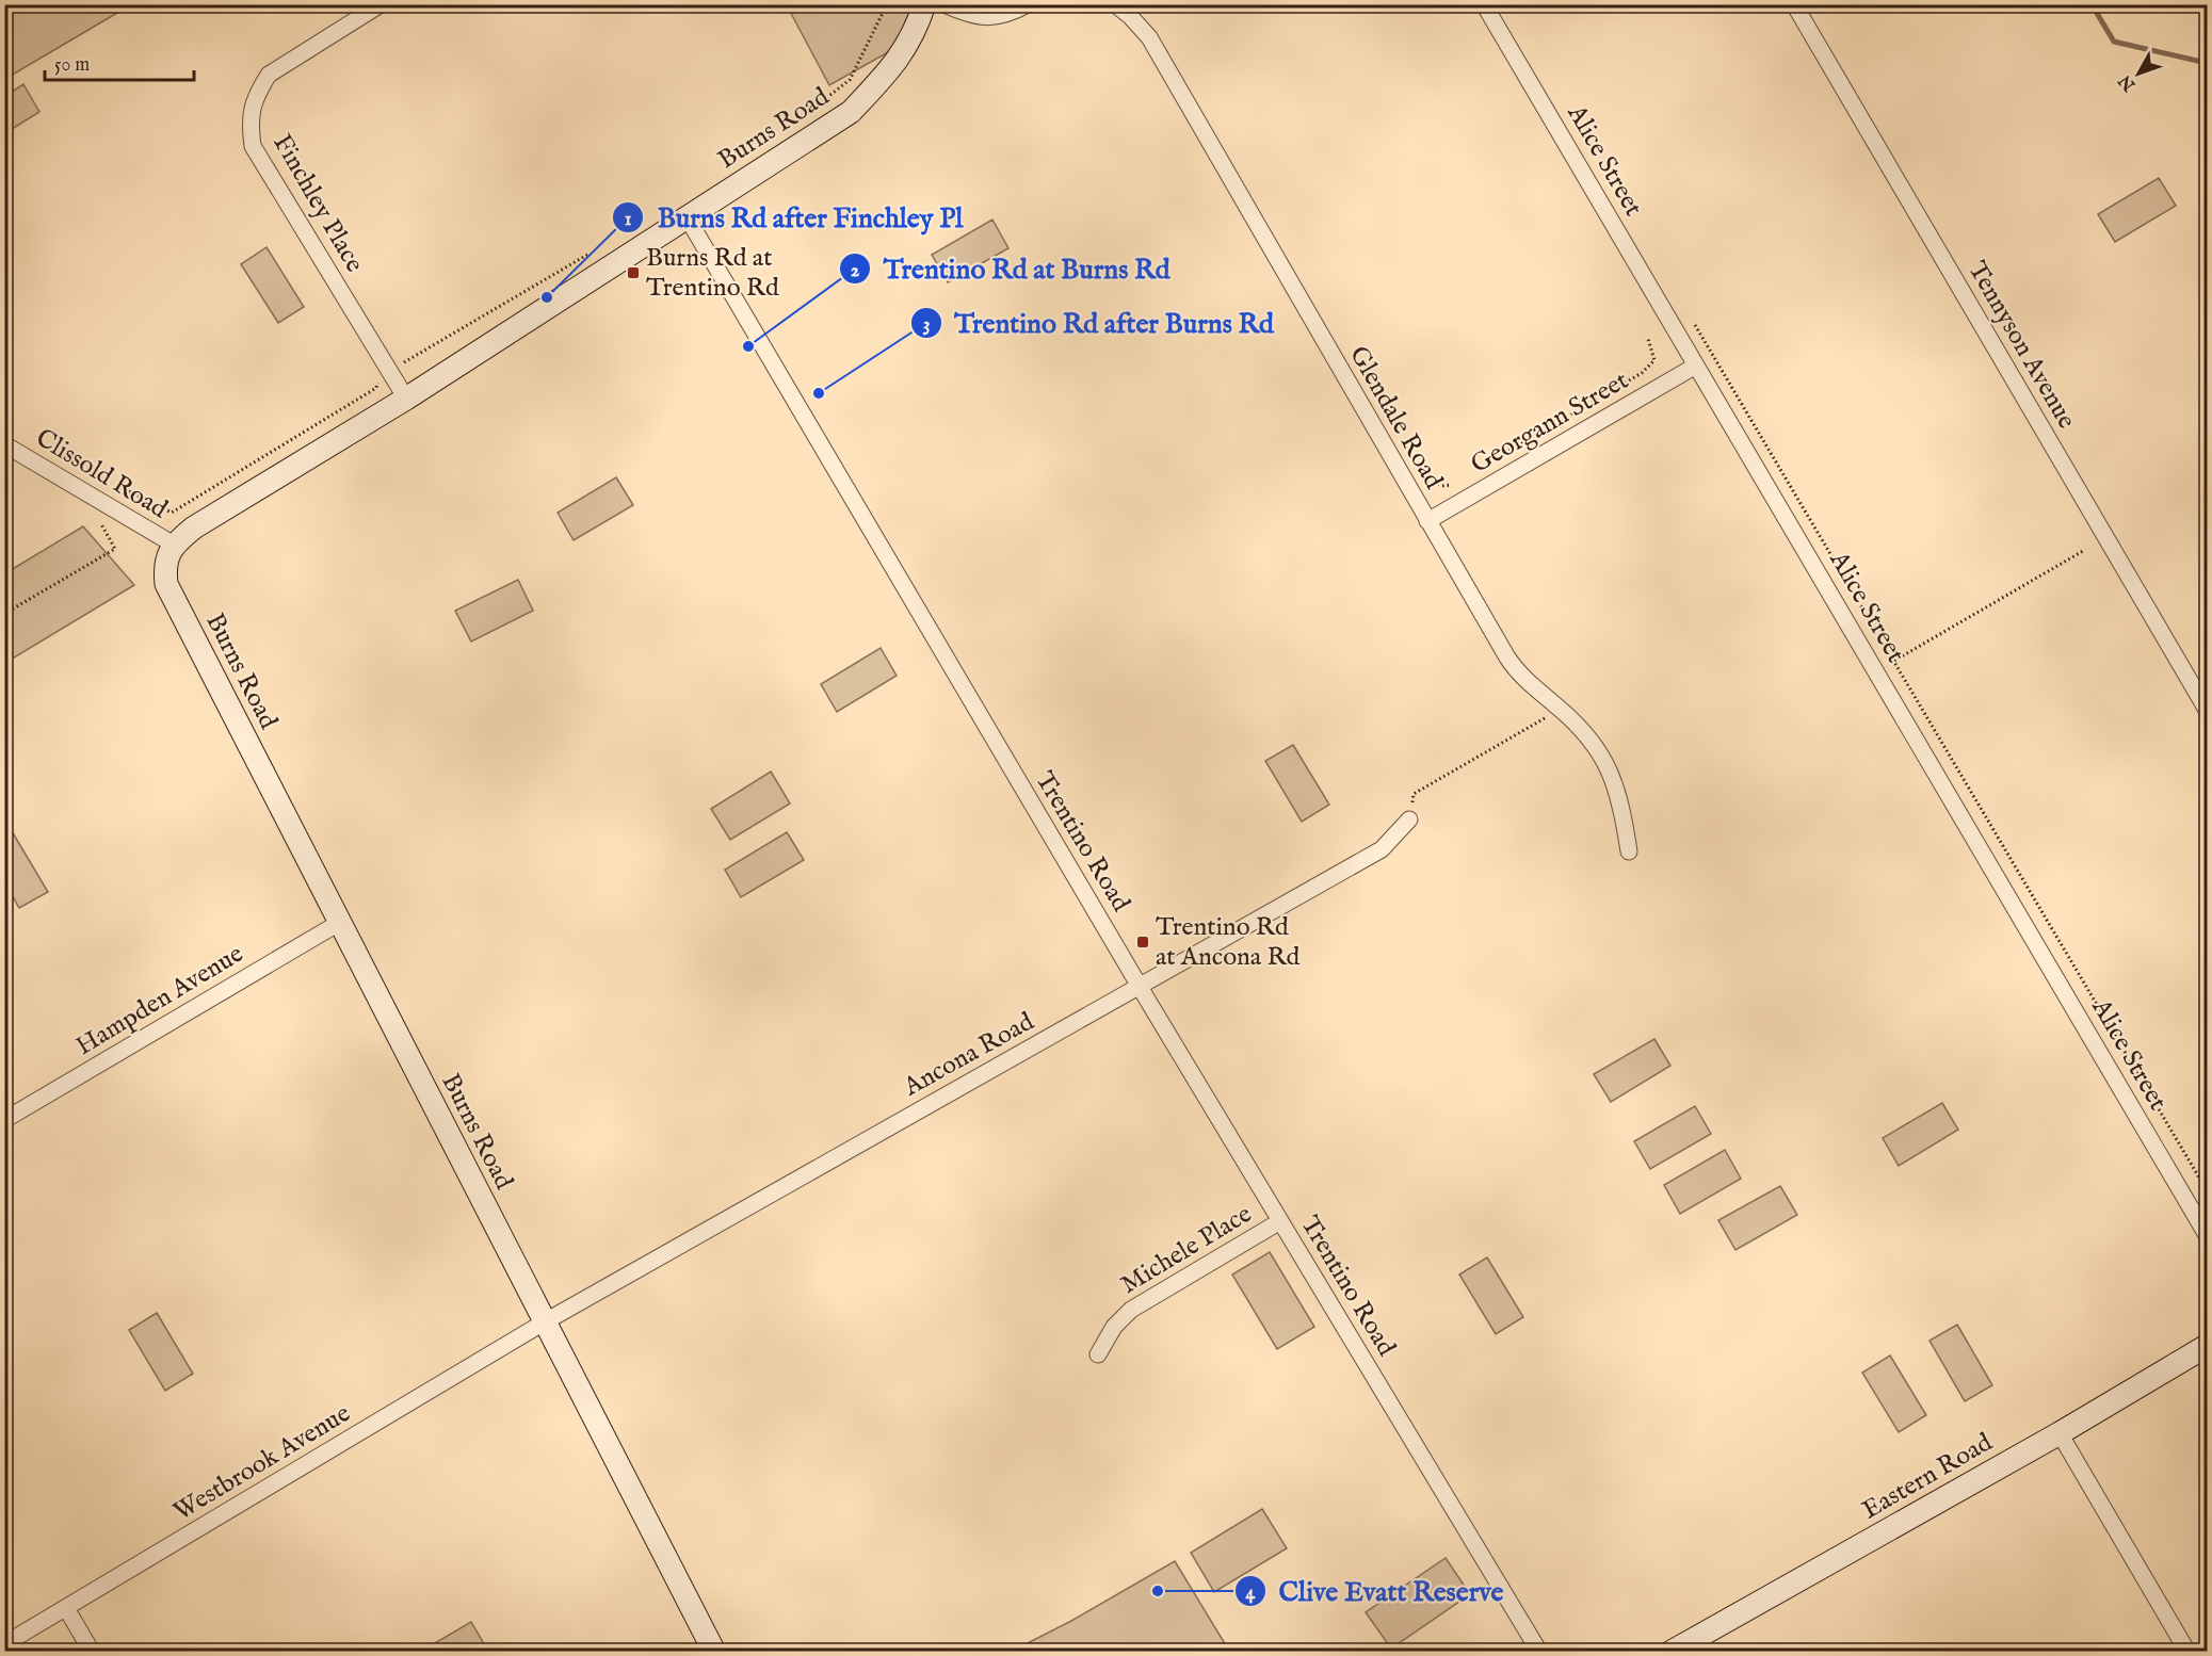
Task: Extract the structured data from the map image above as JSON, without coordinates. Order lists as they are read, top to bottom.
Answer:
{
  "streets": {
    "main road": ["Burns Road", "Eastern Road"],
    "street": [
      "Alice Street",
      "Finchley Place",
      "Tennyson Avenue",
      "Glendale Road",
      "Georgann Street",
      "Clissold Road",
      "Trentino Road",
      "Hampden Avenue",
      "Ancona Road",
      "Michele Place",
      "Westbrook Avenue"
    ]
  },
  "crossings": [
    ["Burns Road", "Finchley Place"],
    ["Burns Road", "Clissold Road"],
    ["Burns Road", "Trentino Road"],
    ["Burns Road", "Hampden Avenue"],
    ["Burns Road", "Ancona Road"],
    ["Burns Road", "Westbrook Avenue"],
    ["Alice Street", "Georgann Street"],
    ["Glendale Road", "Georgann Street"],
    ["Trentino Road", "Ancona Road"],
    ["Trentino Road", "Michele Place"],
    ["Ancona Road", "Westbrook Avenue"]
  ],
  "places": {
    "transit": ["Burns Rd at Trentino Rd", "Trentino Rd at Ancona Rd"],
    "other": [
      "Burns Rd after Finchley Pl",
      "Trentino Rd at Burns Rd",
      "Trentino Rd after Burns Rd",
      "Clive Evatt Reserve"
    ]
  },
  "scale_bar": "50 m",
  "north": "bottom left"
}
